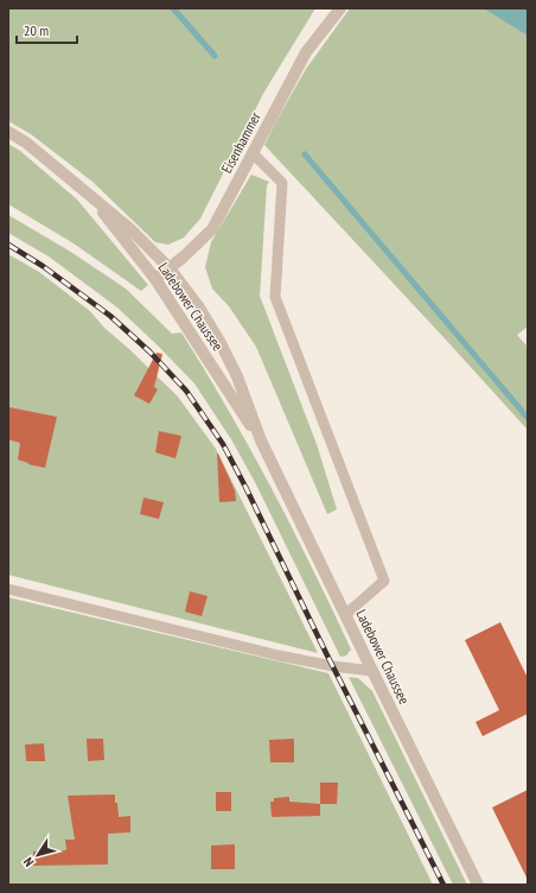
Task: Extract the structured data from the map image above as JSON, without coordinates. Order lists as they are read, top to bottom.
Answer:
{
  "streets": {
    "street": ["Eisenhammer", "Ladebower Chaussee"]
  },
  "crossings": [
    ["Eisenhammer", "Ladebower Chaussee"]
  ],
  "scale_bar": "20 m",
  "north": "bottom left"
}
